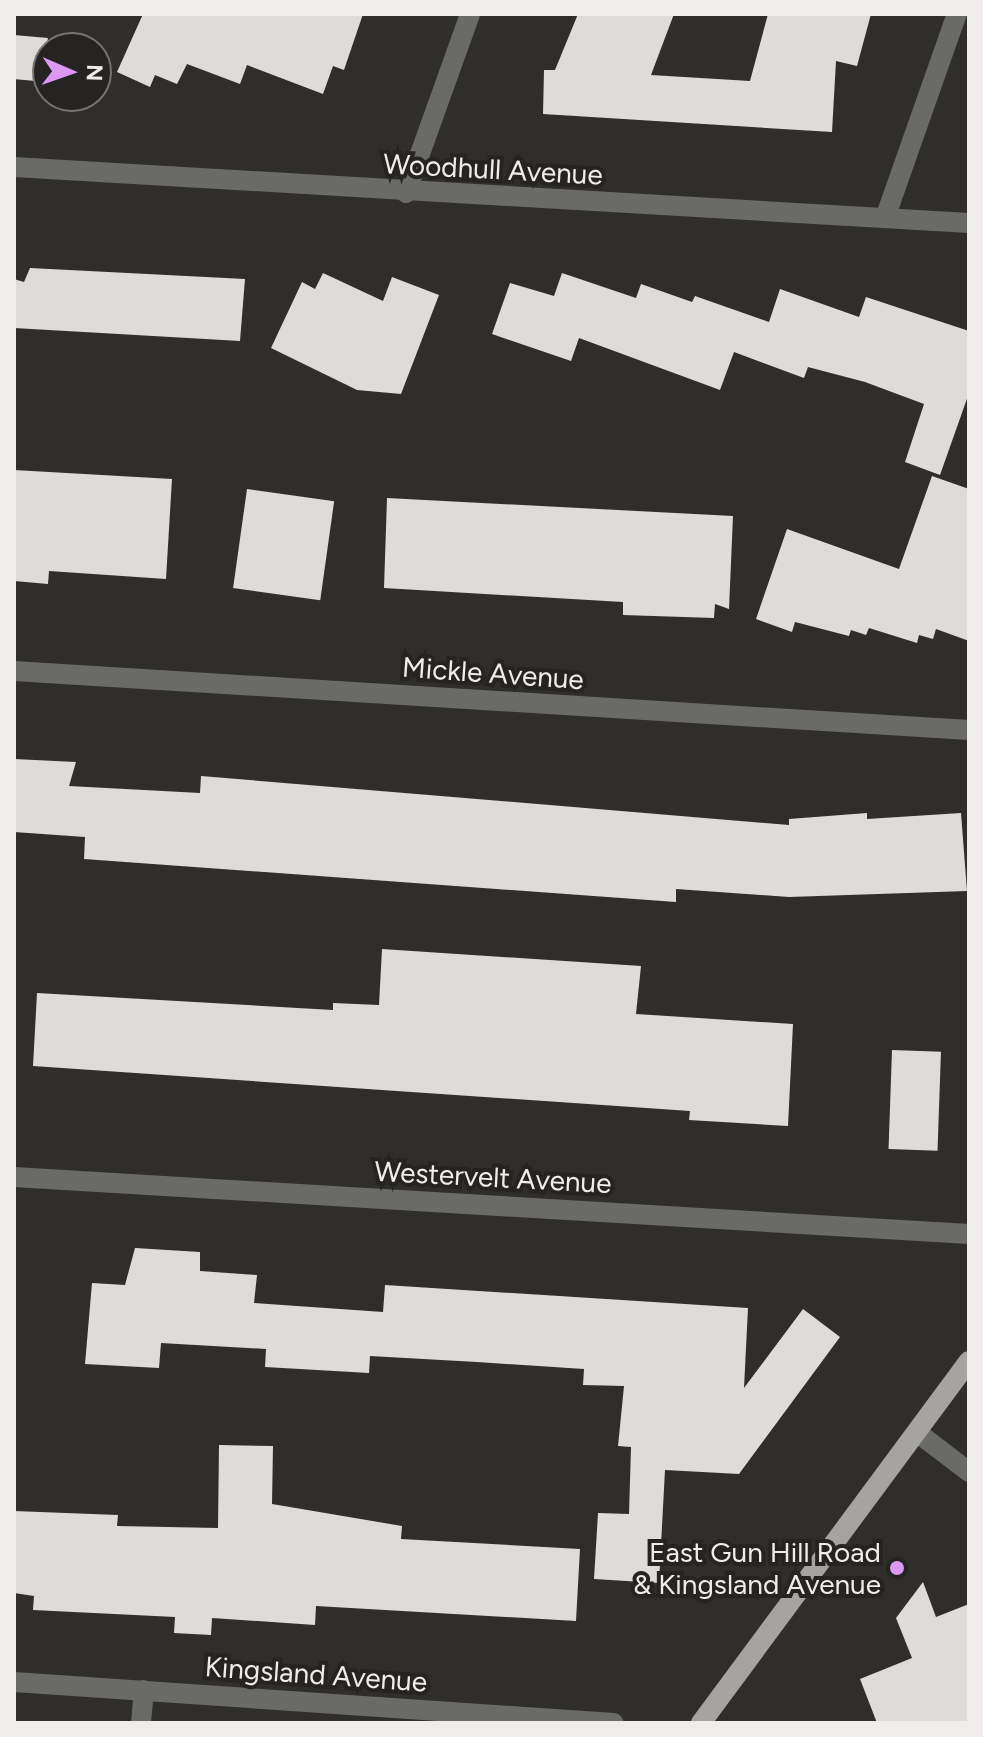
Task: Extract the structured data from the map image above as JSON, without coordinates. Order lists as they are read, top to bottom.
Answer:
{
  "streets": {
    "street": [
      "Woodhull Avenue",
      "Mickle Avenue",
      "Westervelt Avenue",
      "Kingsland Avenue"
    ]
  },
  "places": ["East Gun Hill Road & Kingsland Avenue"],
  "north": "right"
}
